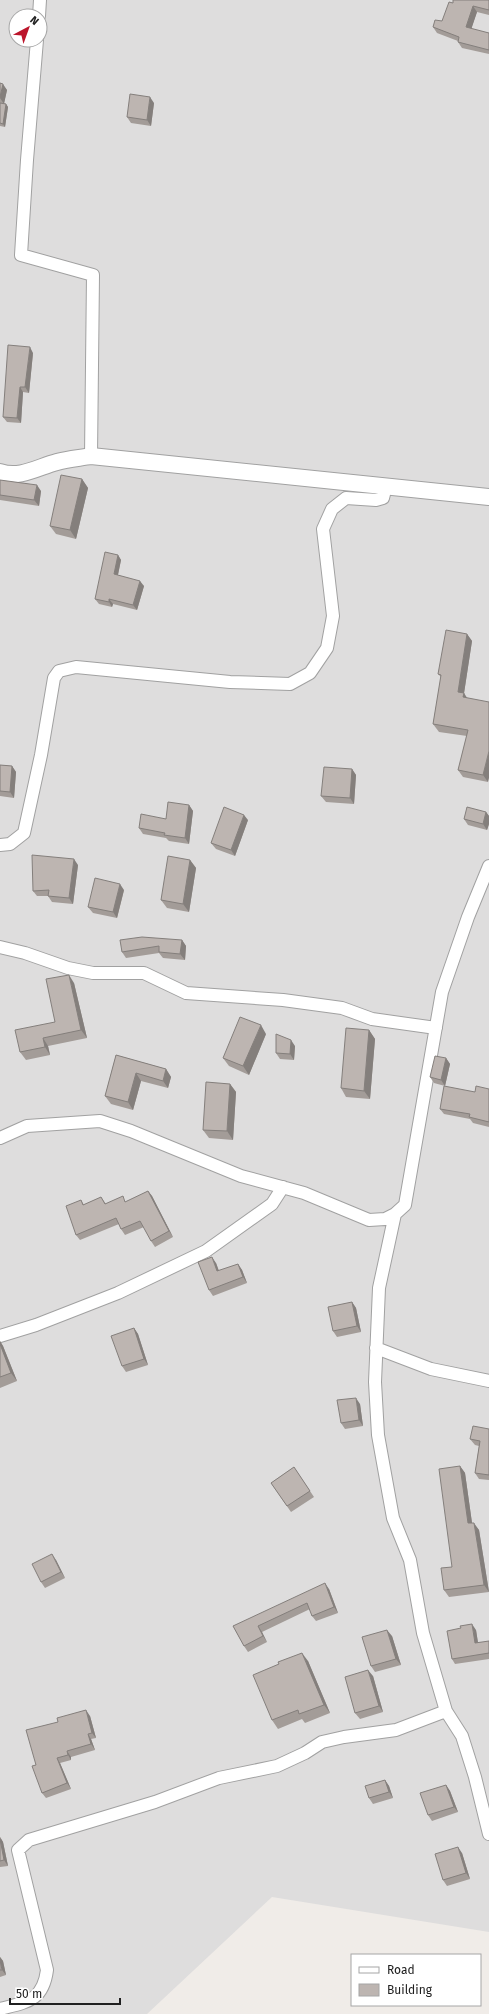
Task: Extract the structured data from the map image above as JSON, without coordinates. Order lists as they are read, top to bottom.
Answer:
{
  "legend": ["Road", "Building"],
  "scale_bar": "50 m",
  "north": "top right"
}
